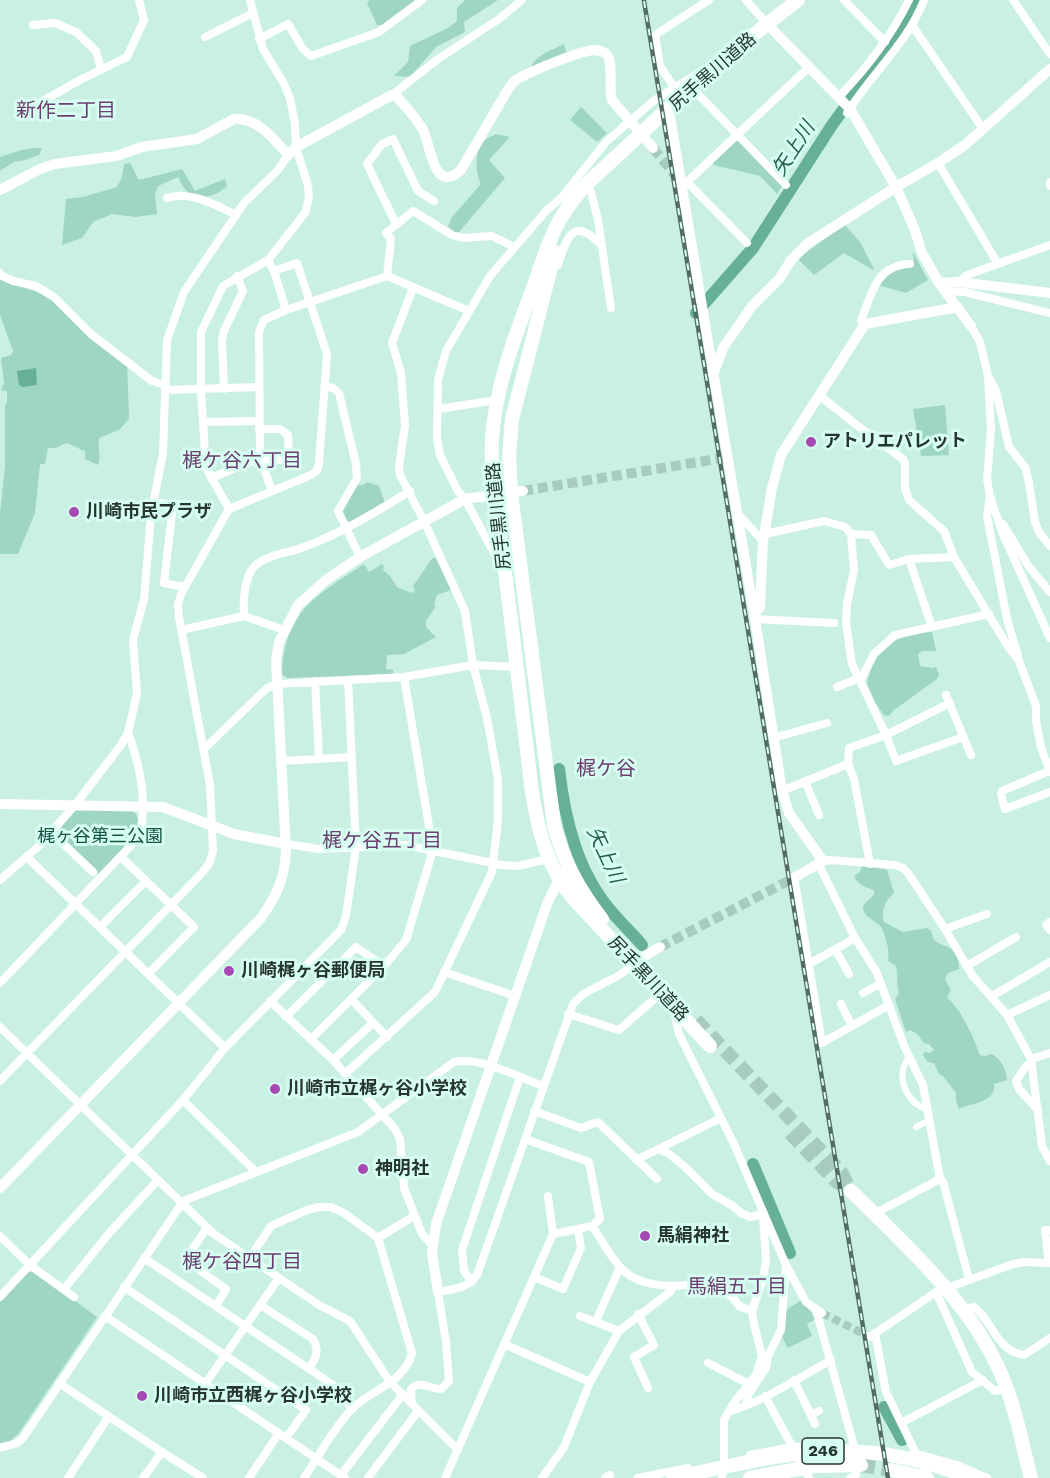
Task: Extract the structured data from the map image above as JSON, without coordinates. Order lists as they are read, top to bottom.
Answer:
{
  "streets": {
    "main road": ["尻手黒川道路", "246"]
  },
  "districts": [
    "新作二丁目",
    "梶ケ谷六丁目",
    "梶ケ谷",
    "梶ケ谷五丁目",
    "梶ケ谷四丁目",
    "馬絹五丁目"
  ],
  "water": ["矢上川"],
  "parks": ["梶ヶ谷第三公園"],
  "places": [
    "アトリエパレット",
    "川崎市民プラザ",
    "川崎梶ヶ谷郵便局",
    "川崎市立梶ヶ谷小学校",
    "神明社",
    "馬絹神社",
    "川崎市立西梶ヶ谷小学校"
  ]
}
